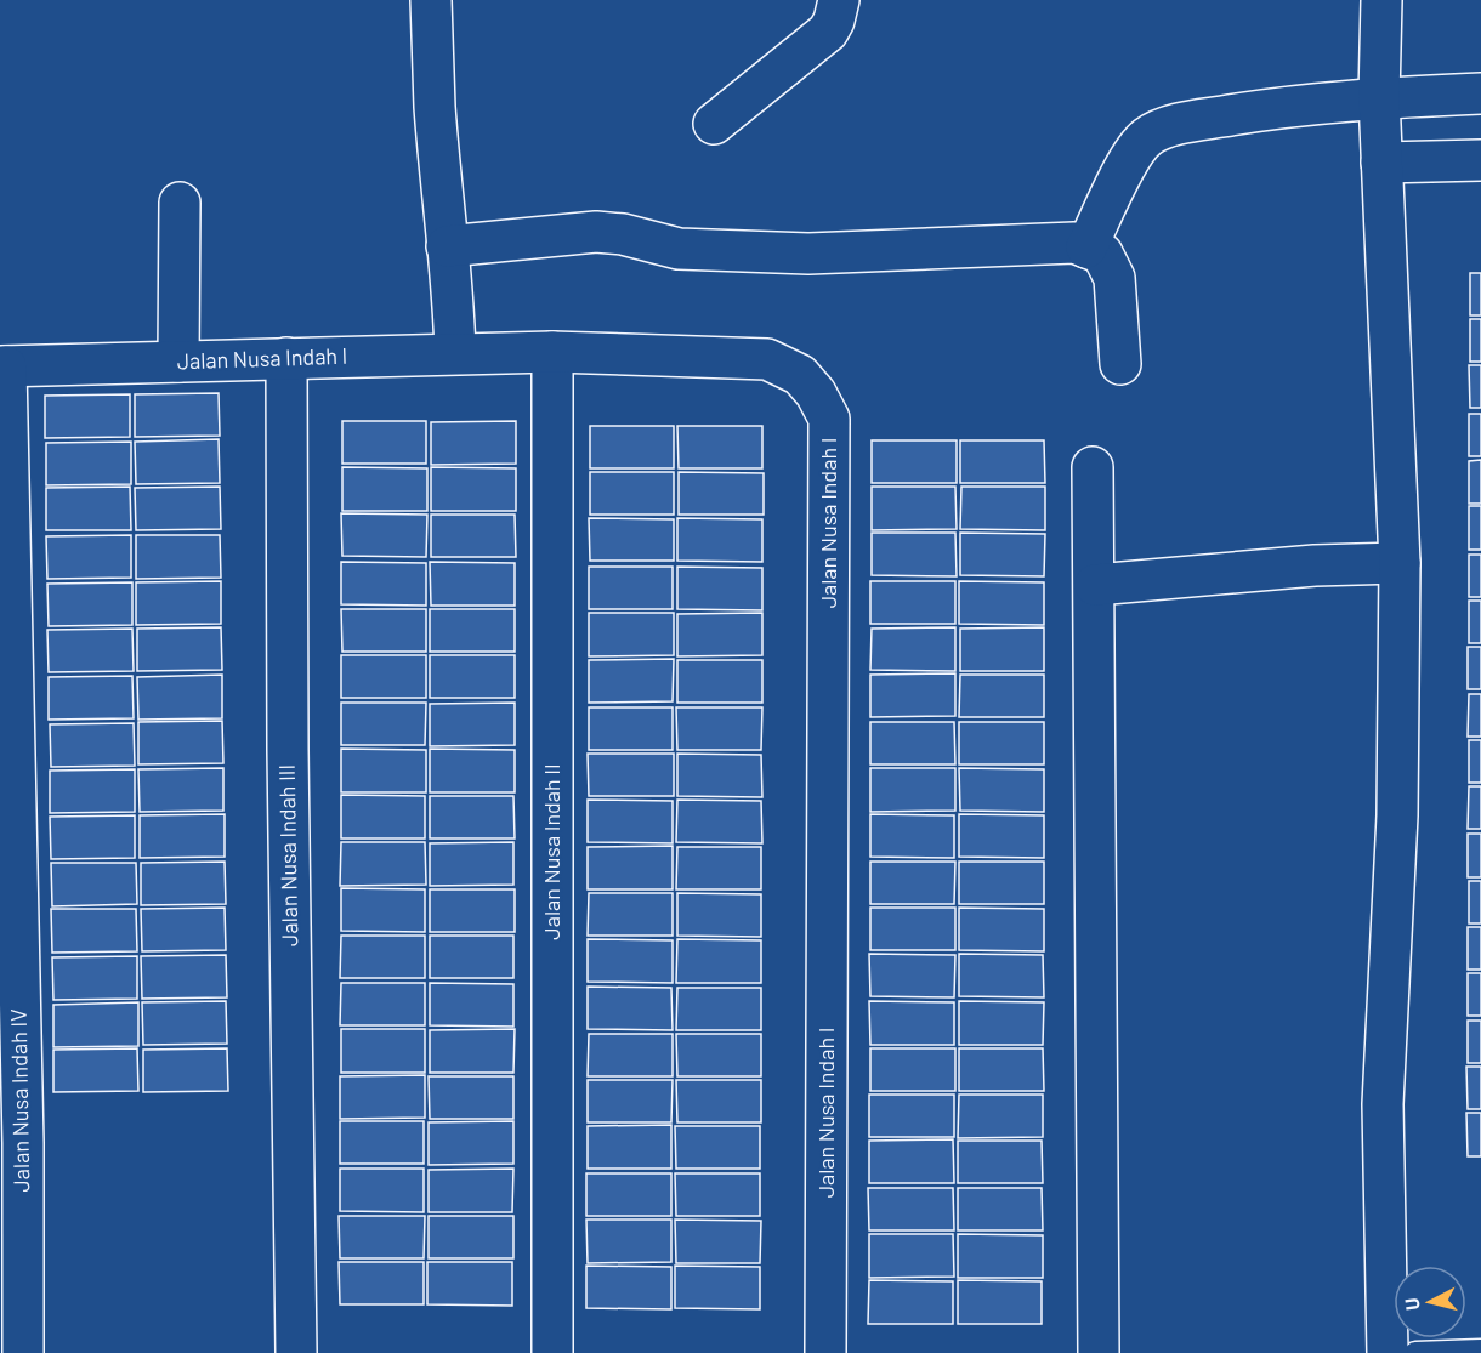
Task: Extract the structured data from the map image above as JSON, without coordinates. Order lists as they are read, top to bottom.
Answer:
{
  "streets": {
    "street": [
      "Jalan Nusa Indah I",
      "Jalan Nusa Indah II",
      "Jalan Nusa Indah III",
      "Jalan Nusa Indah IV"
    ]
  },
  "crossings": [
    ["Jalan Nusa Indah I", "Jalan Nusa Indah II"],
    ["Jalan Nusa Indah I", "Jalan Nusa Indah III"],
    ["Jalan Nusa Indah I", "Jalan Nusa Indah IV"]
  ],
  "north": "left"
}
